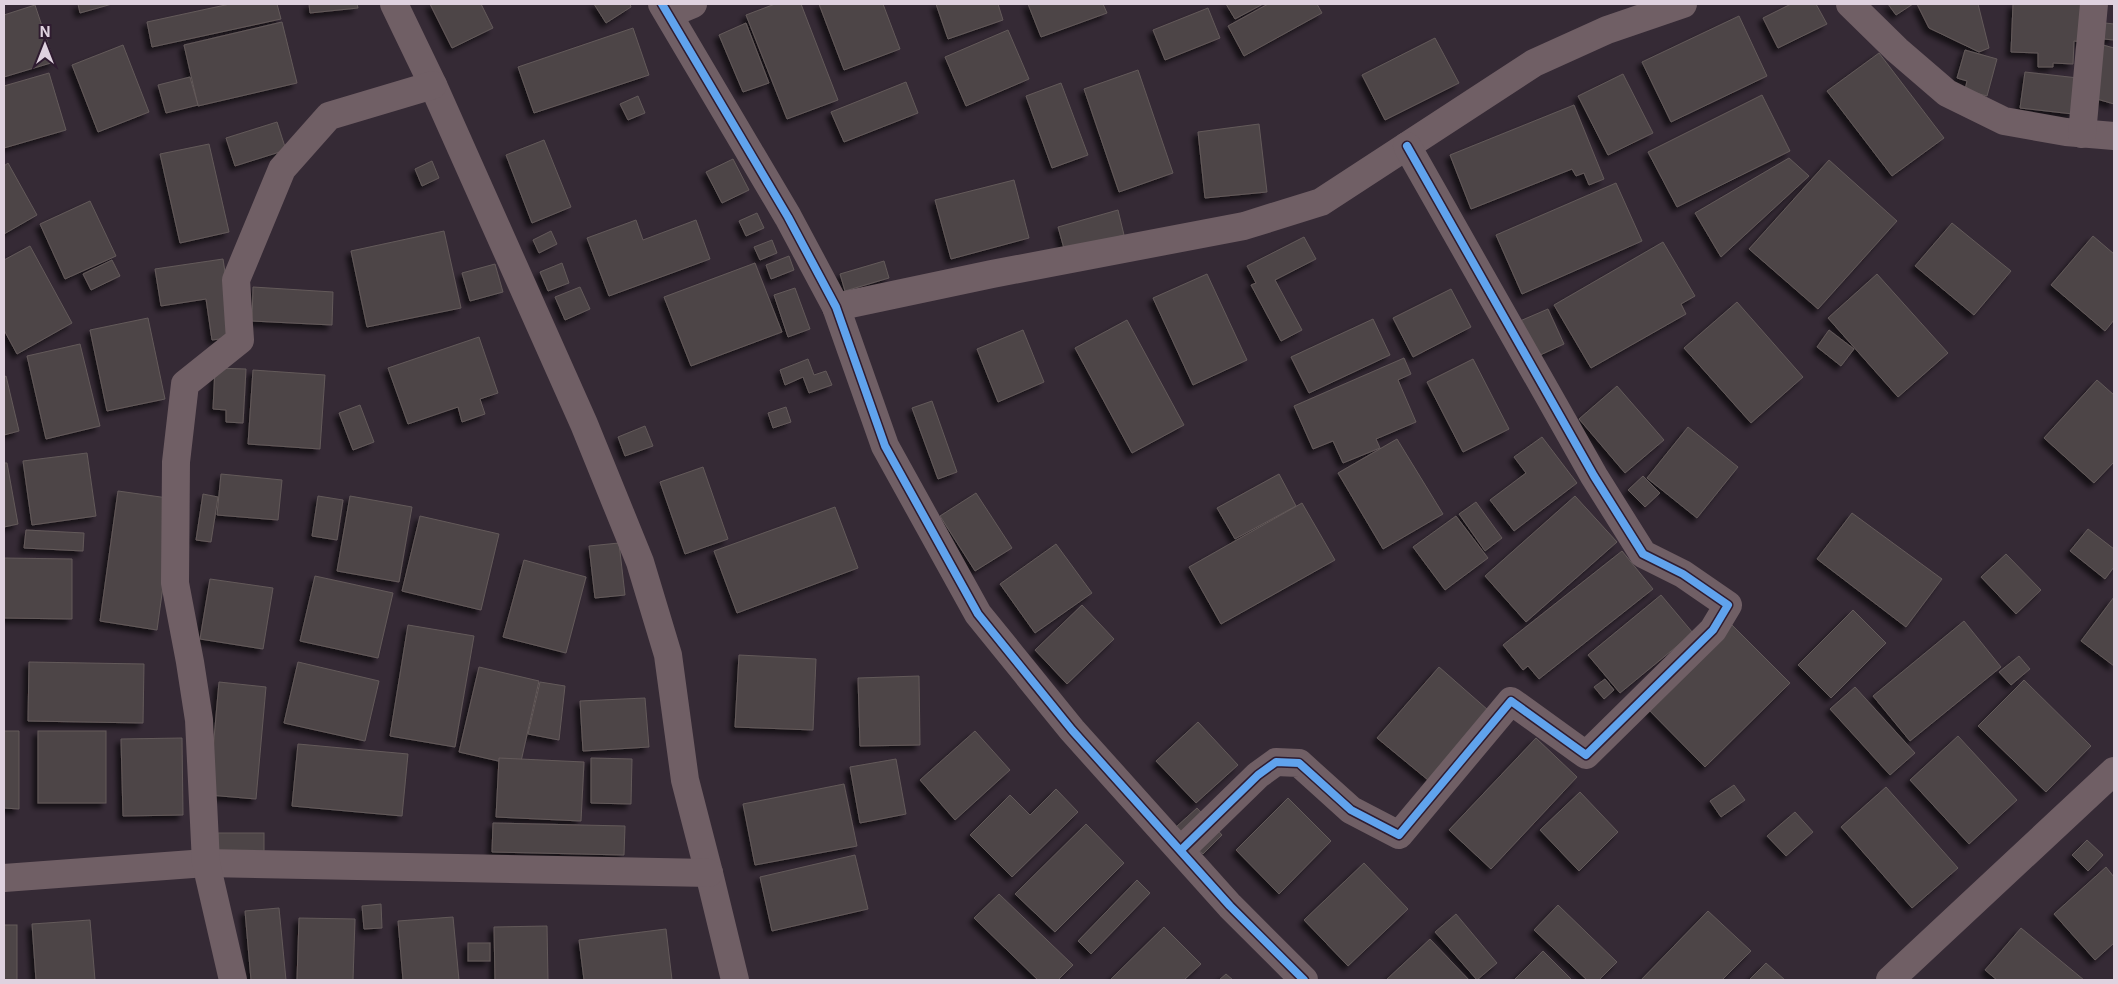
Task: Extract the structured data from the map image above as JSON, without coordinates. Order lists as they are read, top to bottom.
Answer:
{
  "north": "top"
}
